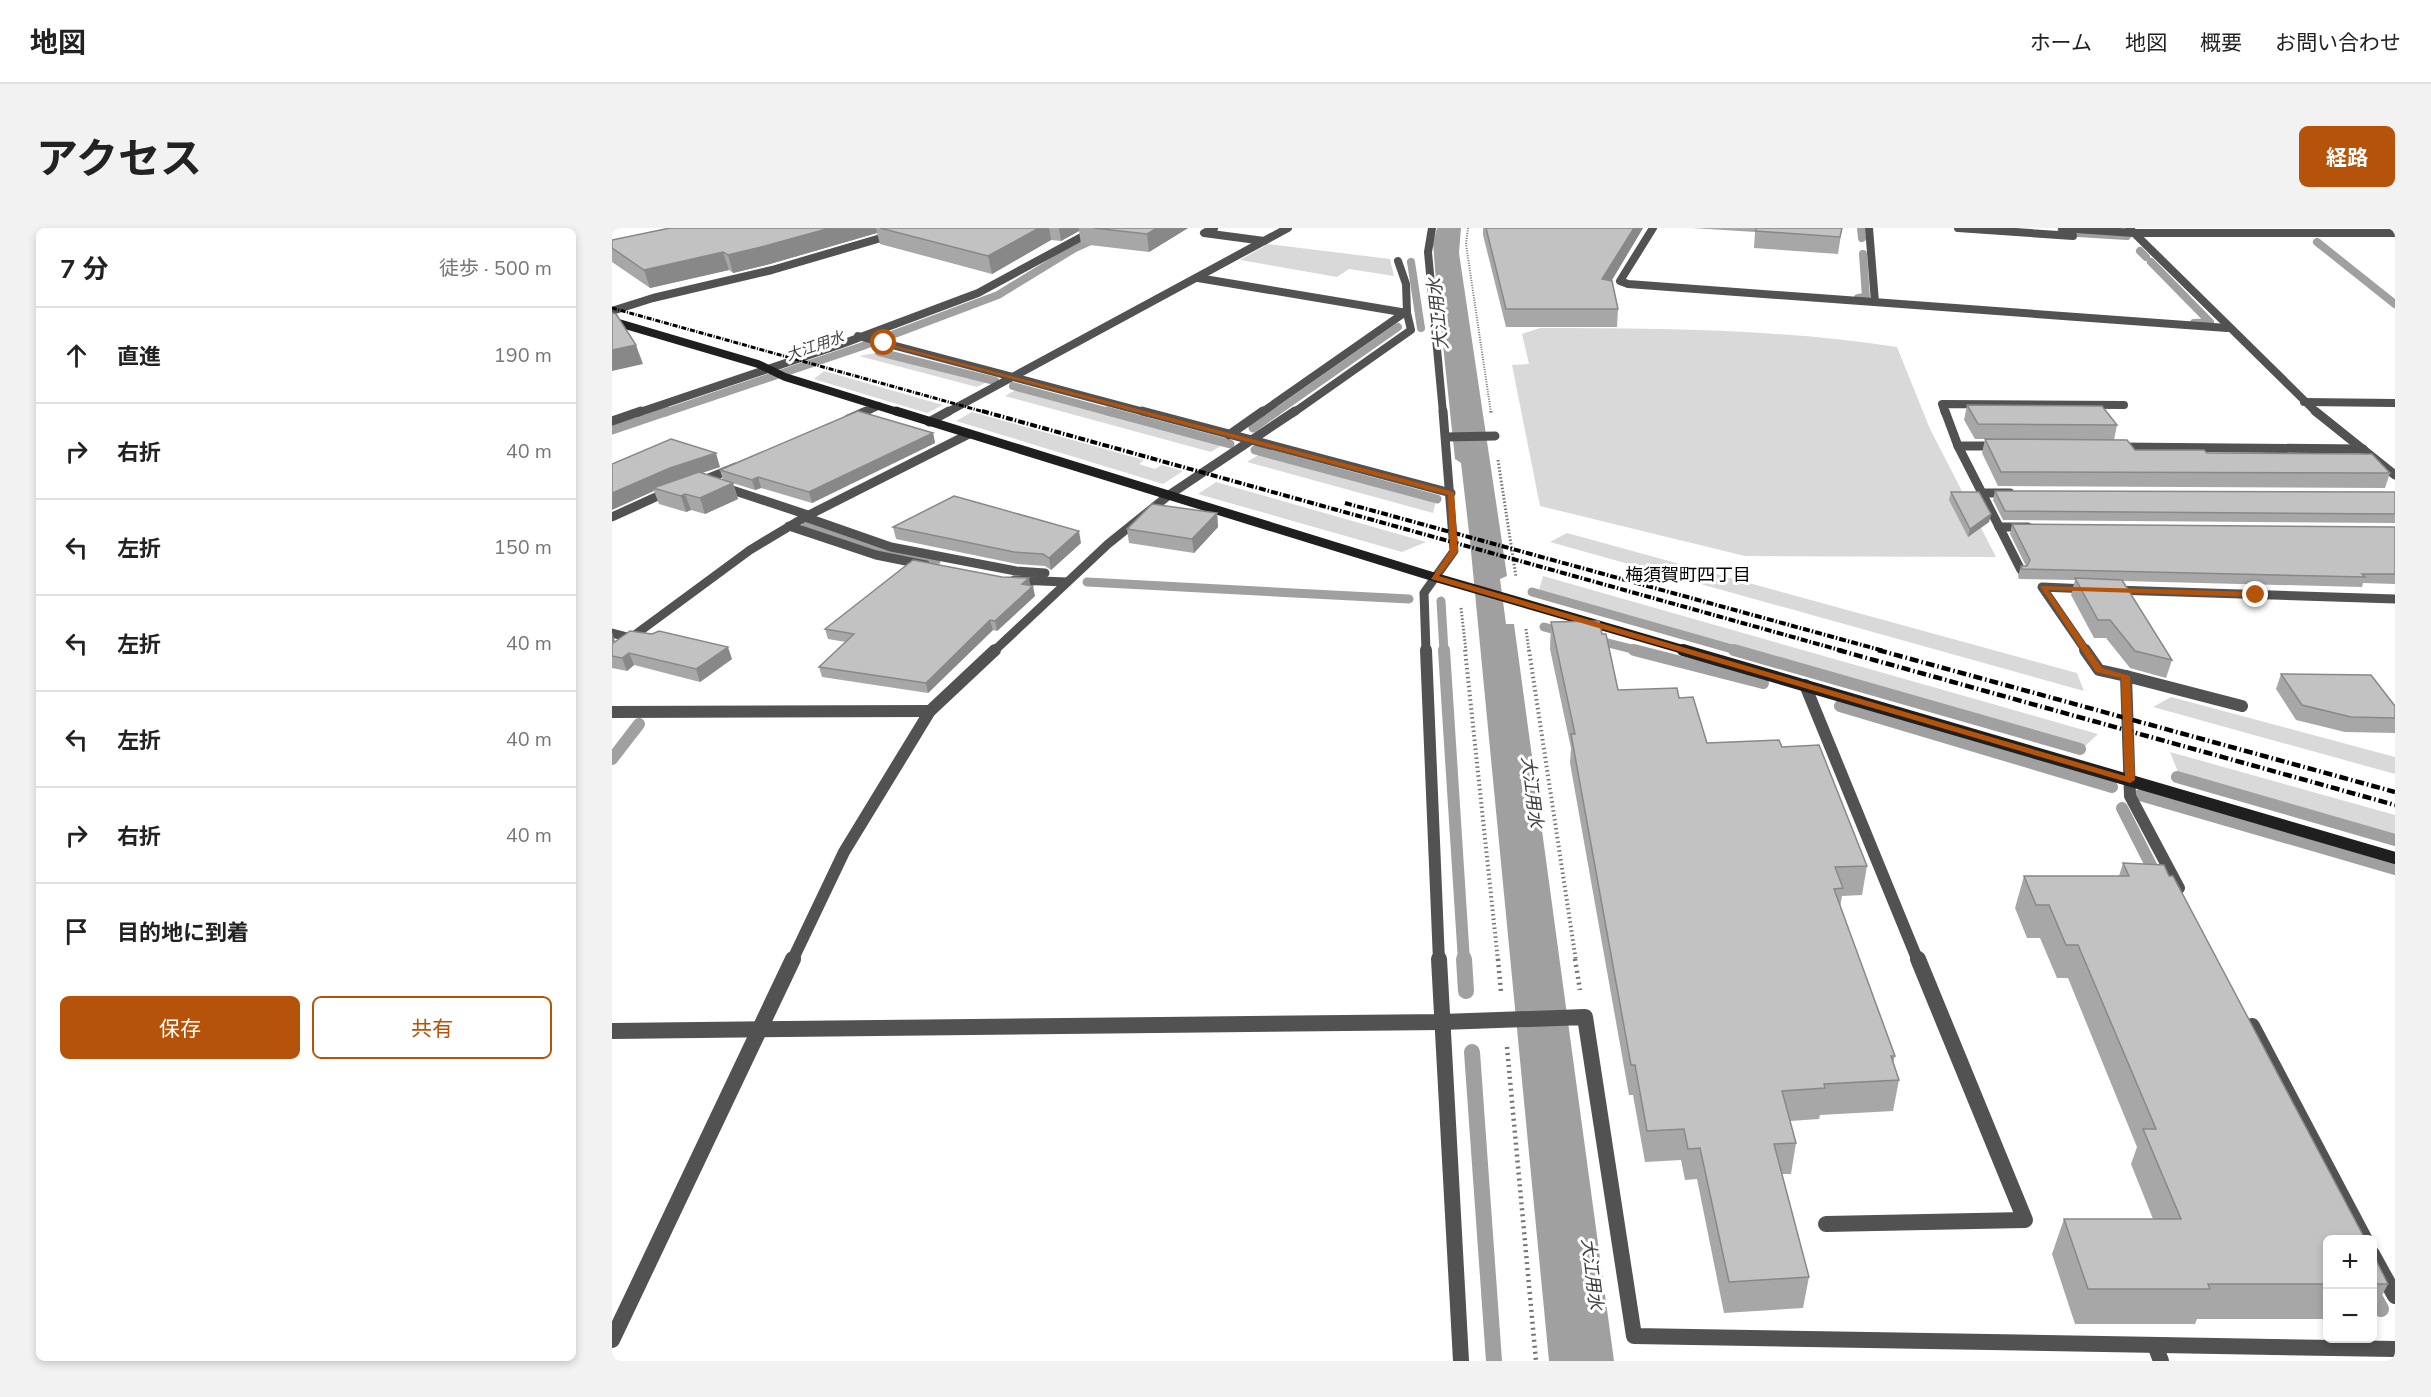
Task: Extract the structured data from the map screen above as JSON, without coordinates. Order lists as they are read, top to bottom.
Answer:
{
  "districts": ["梅須賀町四丁目"],
  "water": ["大江用水"],
  "page": {
    "header": "地図",
    "nav": [
      "ホーム",
      "地図",
      "概要",
      "お問い合わせ"
    ],
    "title": "アクセス",
    "buttons": [
      "経路",
      ["保存", "共有"]
    ],
    "heading": ["7 分", "徒歩 · 500 m"],
    "list": [
      ["直進", "190 m"],
      ["右折", "40 m"],
      ["左折", "150 m"],
      ["左折", "40 m"],
      ["左折", "40 m"],
      ["右折", "40 m"],
      "目的地に到着"
    ],
    "map_buttons": ["+", "−"]
  }
}
